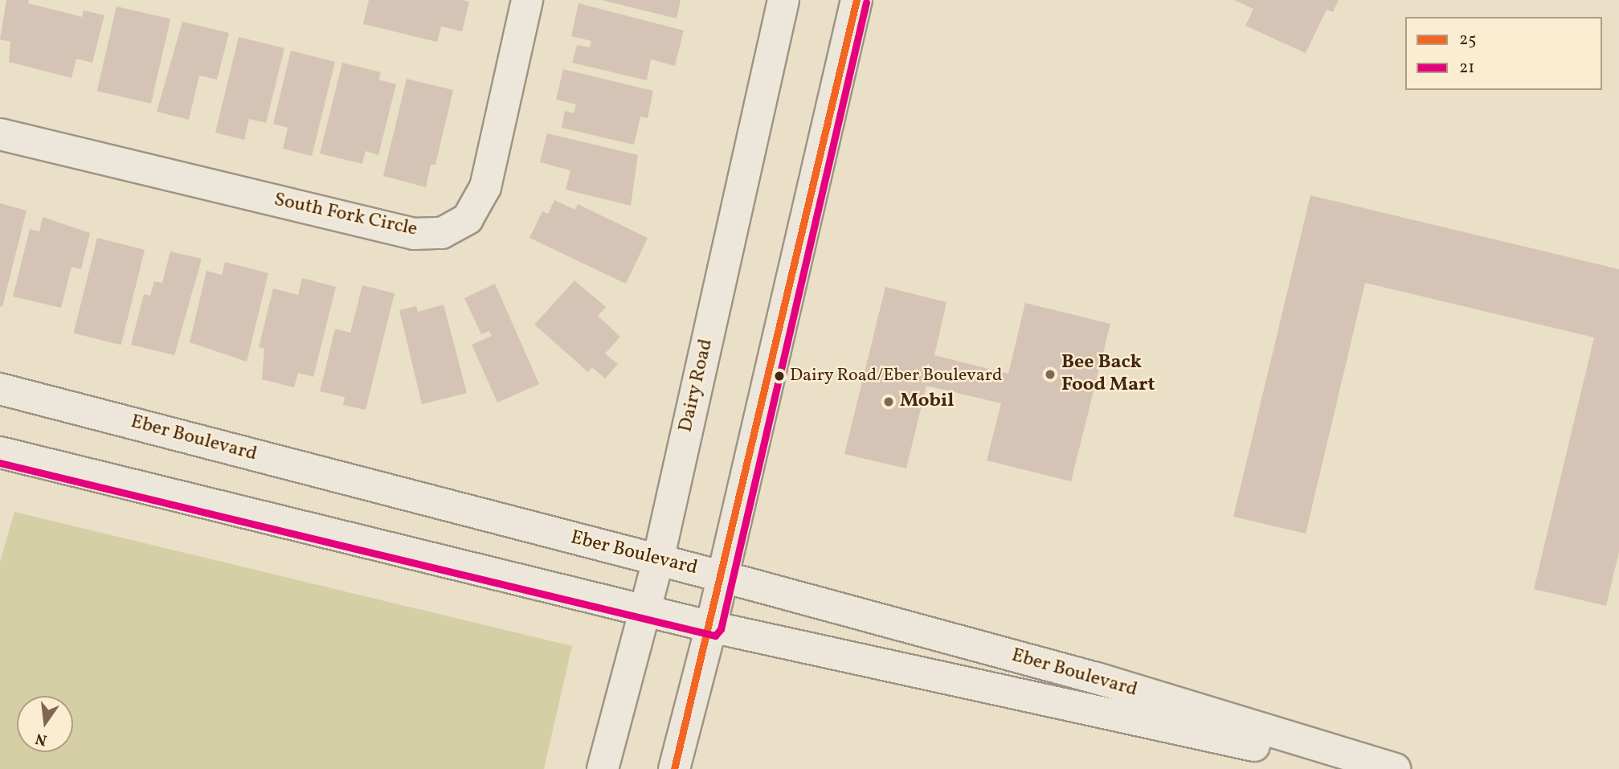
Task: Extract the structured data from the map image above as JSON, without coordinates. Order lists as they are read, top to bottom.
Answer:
{
  "streets": {
    "street": ["South Fork Circle", "Dairy Road", "Eber Boulevard"]
  },
  "crossings": [
    ["Dairy Road", "Eber Boulevard"]
  ],
  "places": ["Bee Back Food Mart", "Dairy Road/Eber Boulevard", "Mobil"],
  "lines": ["transit line 25", "transit line 21"],
  "legend": ["25", "21"],
  "north": "bottom"
}
